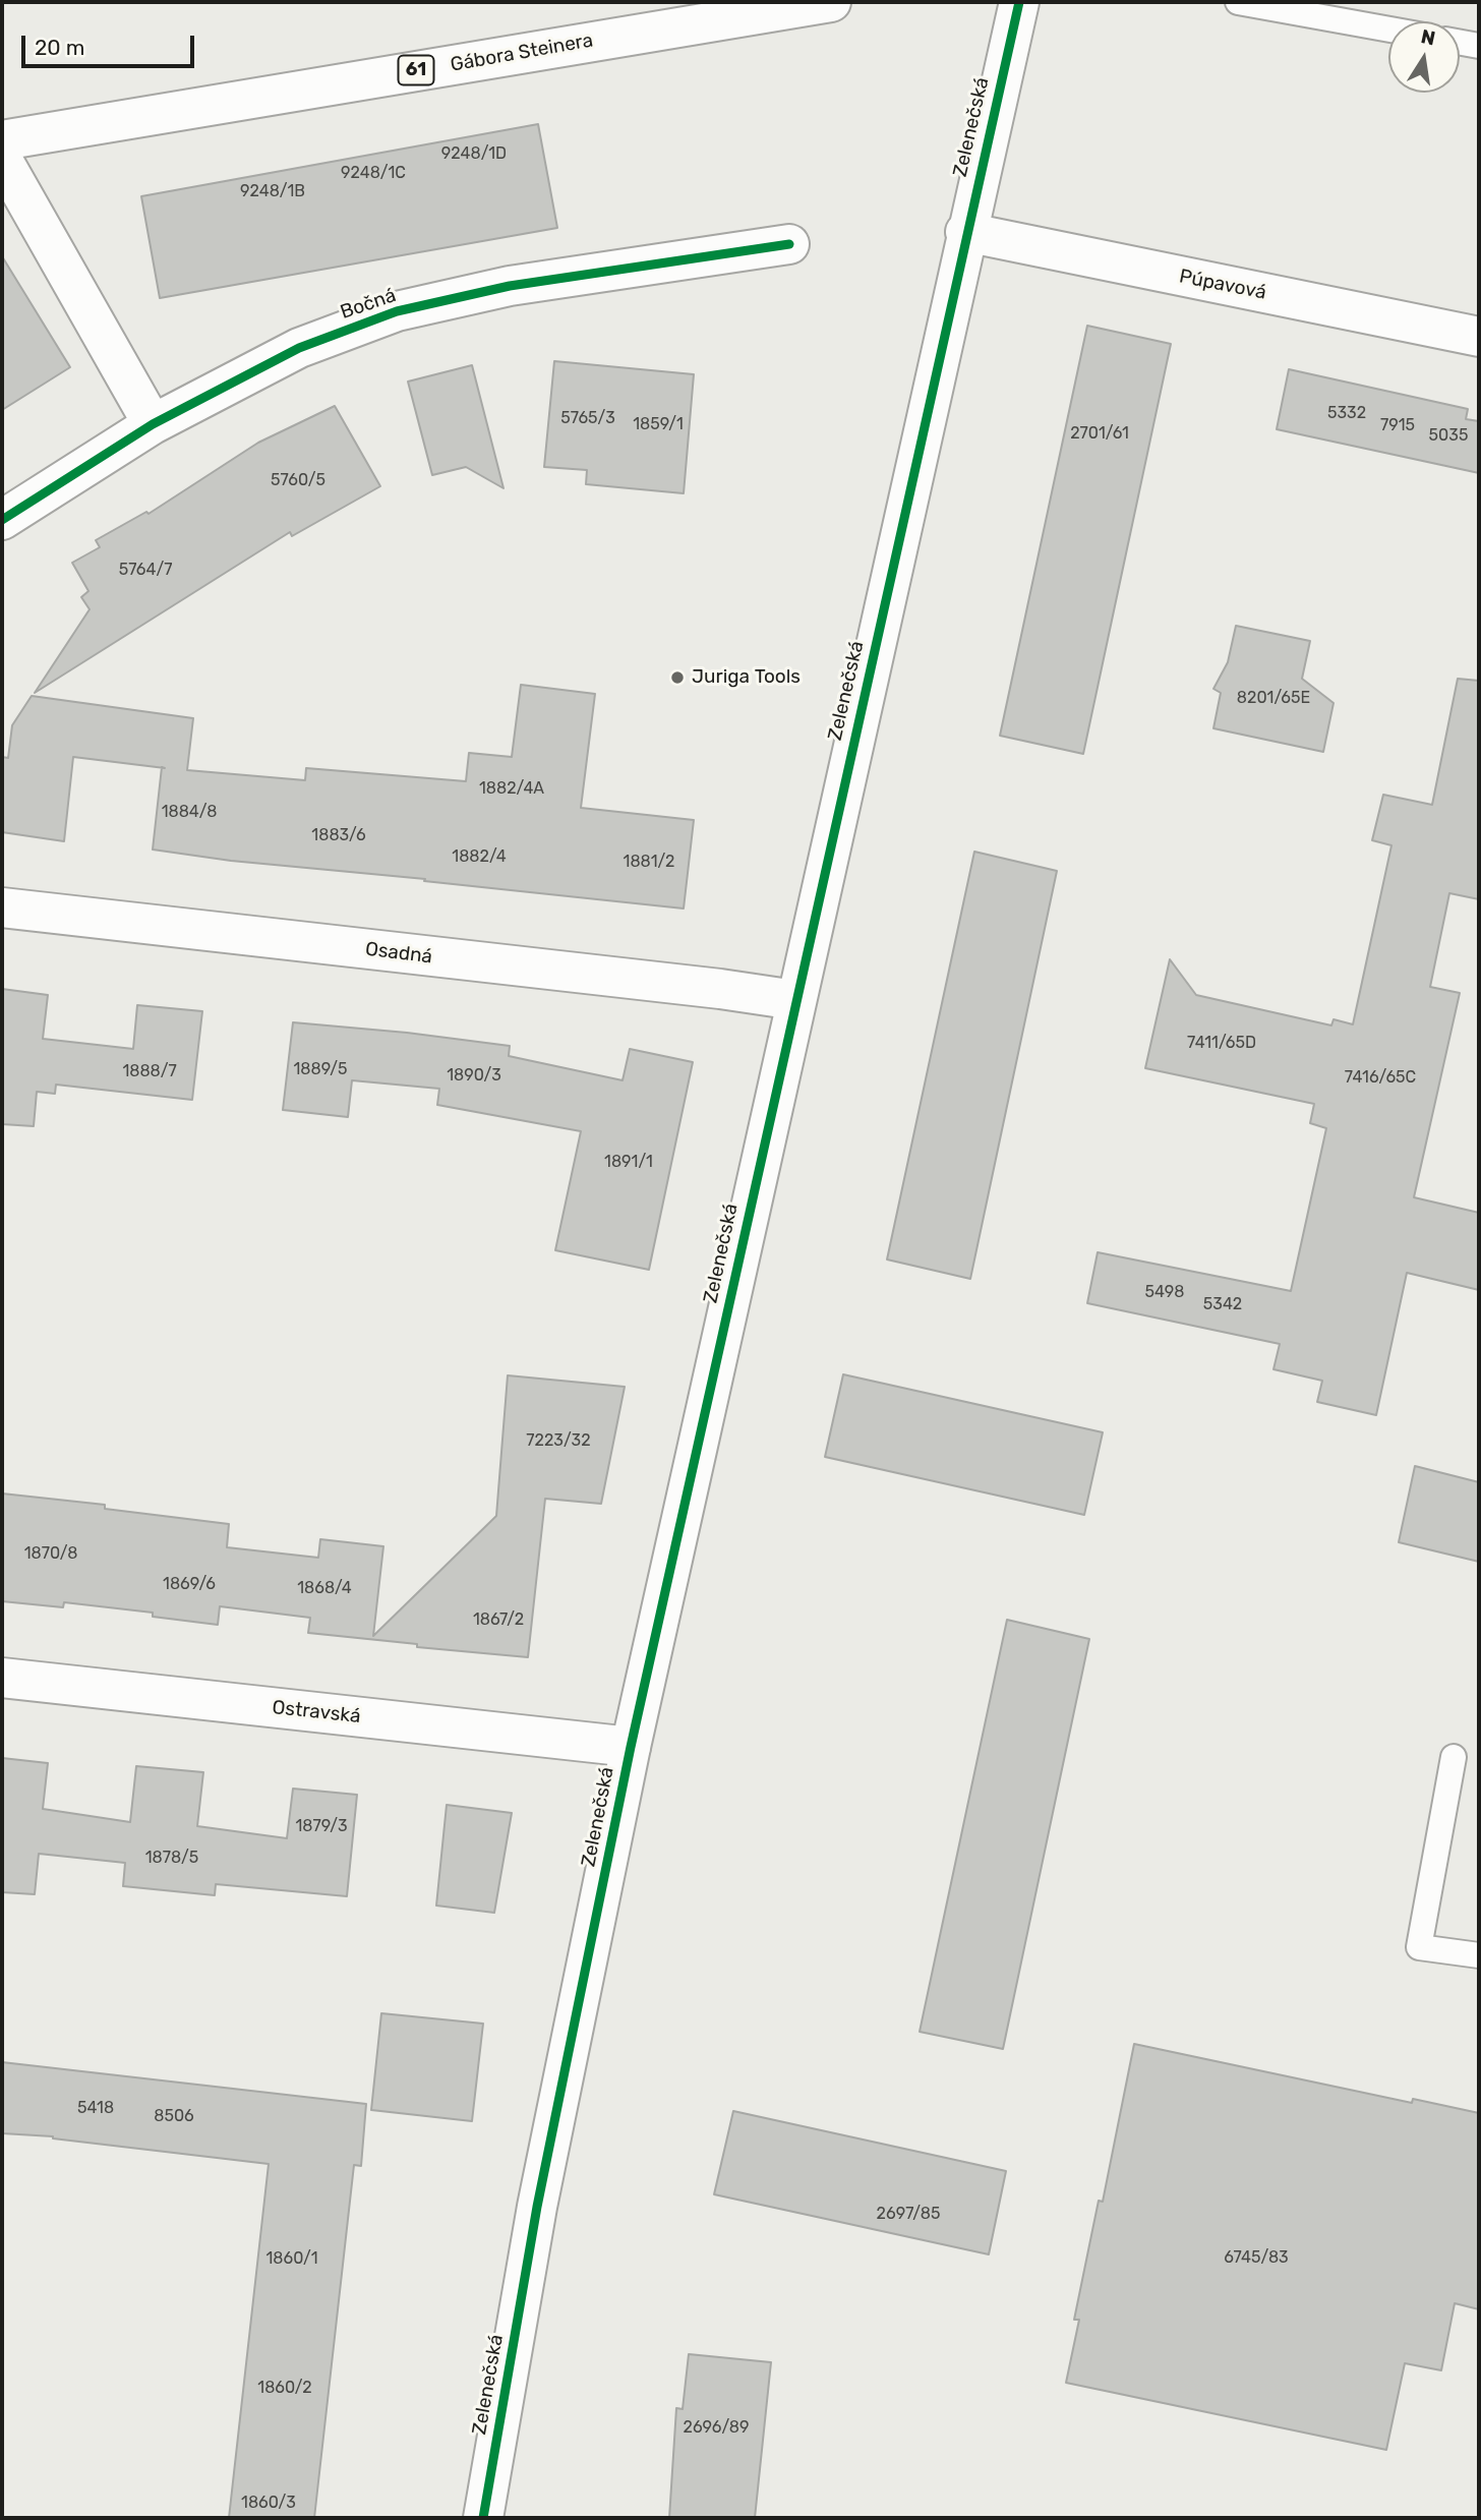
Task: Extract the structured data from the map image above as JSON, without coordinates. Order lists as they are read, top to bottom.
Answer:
{
  "streets": {
    "street": [
      "Gábora Steinera",
      "61",
      "Zelenečská",
      "Púpavová",
      "Bočná",
      "Osadná",
      "Ostravská"
    ]
  },
  "crossings": [
    ["Zelenečská", "Púpavová"],
    ["Zelenečská", "Osadná"],
    ["Zelenečská", "Ostravská"]
  ],
  "places": ["Juriga Tools"],
  "house_numbers": [
    "9248/1D",
    "9248/1C",
    "9248/1B",
    "5332",
    "5765/3",
    "1859/1",
    "7915",
    "2701/61",
    "5035",
    "5760/5",
    "5764/7",
    "8201/65E",
    "1882/4A",
    "1884/8",
    "1883/6",
    "1882/4",
    "1881/2",
    "7411/65D",
    "1889/5",
    "1888/7",
    "1890/3",
    "7416/65C",
    "1891/1",
    "5498",
    "5342",
    "7223/32",
    "1870/8",
    "1869/6",
    "1868/4",
    "1867/2",
    "1879/3",
    "1878/5",
    "5418",
    "8506",
    "2697/85",
    "6745/83",
    "1860/1",
    "1860/2",
    "2696/89",
    "1860/3"
  ],
  "scale_bar": "20 m",
  "north": "top"
}
